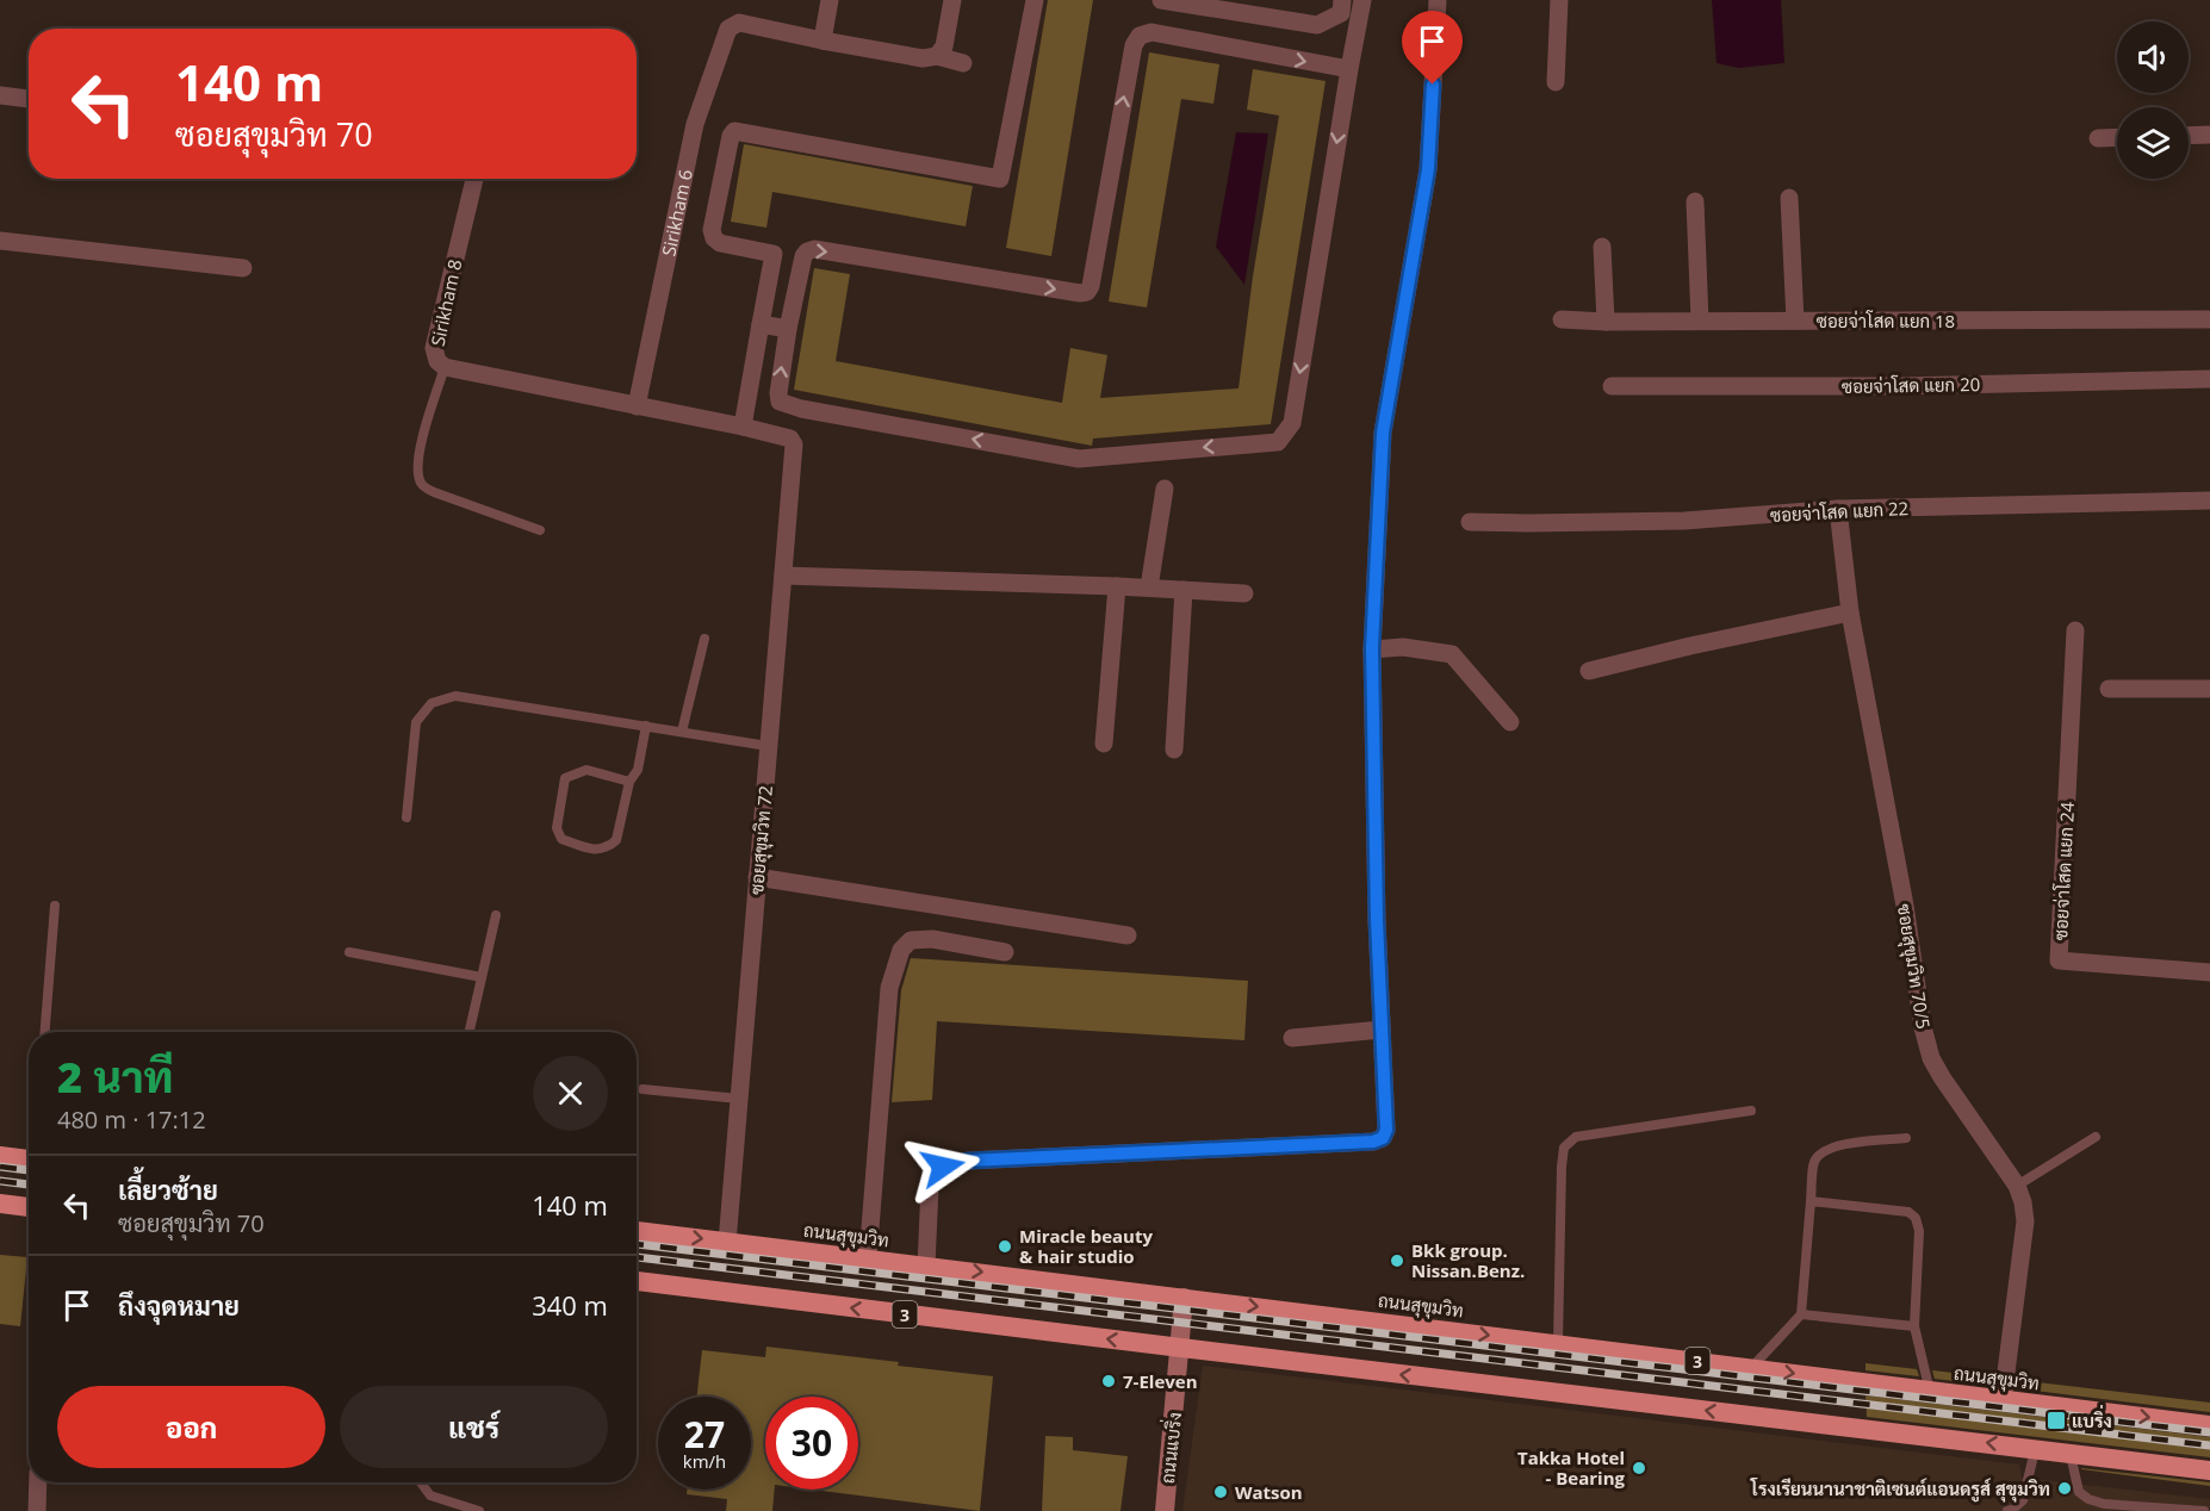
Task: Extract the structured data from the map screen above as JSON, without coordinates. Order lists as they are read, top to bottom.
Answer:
{
  "streets": {
    "highway": ["ถนนสุขุมวิท", "3"],
    "main road": ["ถนนแบริ่ง"],
    "street": [
      "Sirikham 6",
      "Sirikham 8",
      "ซอยจ่าโสด แยก 18",
      "ซอยจ่าโสด แยก 20",
      "ซอยจ่าโสด แยก 22",
      "ซอยสุขุมวิท 72",
      "ซอยจ่าโสด แยก 24",
      "ซอยสุขุมวิท 70/5"
    ]
  },
  "crossings": [
    ["Sirikham 6", "Sirikham 8"],
    ["Sirikham 8", "ซอยสุขุมวิท 72"],
    ["ซอยจ่าโสด แยก 22", "ซอยสุขุมวิท 70/5"],
    ["ซอยสุขุมวิท 72", "ถนนสุขุมวิท"],
    ["ซอยสุขุมวิท 70/5", "ถนนสุขุมวิท"],
    ["ถนนสุขุมวิท", "ถนนแบริ่ง"],
    ["3", "ถนนแบริ่ง"]
  ],
  "places": {
    "other": [
      "Miracle beauty & hair studio",
      "Bkk group. Nissan.Benz.",
      "7-Eleven",
      "Takka Hotel - Bearing",
      "โรงเรียนนานาชาติเซนต์แอนดรูส์ สุขุมวิท",
      "Watson"
    ],
    "transit": ["แบริ่ง"]
  },
  "page": {
    "turn": ["140 m", "ซอยสุขุมวิท 70"],
    "heading": ["2 นาที", "480 m · 17:12"],
    "list": [
      {
        "name": "เลี้ยวซ้าย",
        "note": "ซอยสุขุมวิท 70",
        "value": "140 m"
      },
      {
        "name": "ถึงจุดหมาย",
        "value": "340 m"
      }
    ],
    "buttons": ["ออก", "แชร์"],
    "speed": "27 km/h",
    "limit": "30"
  }
}
